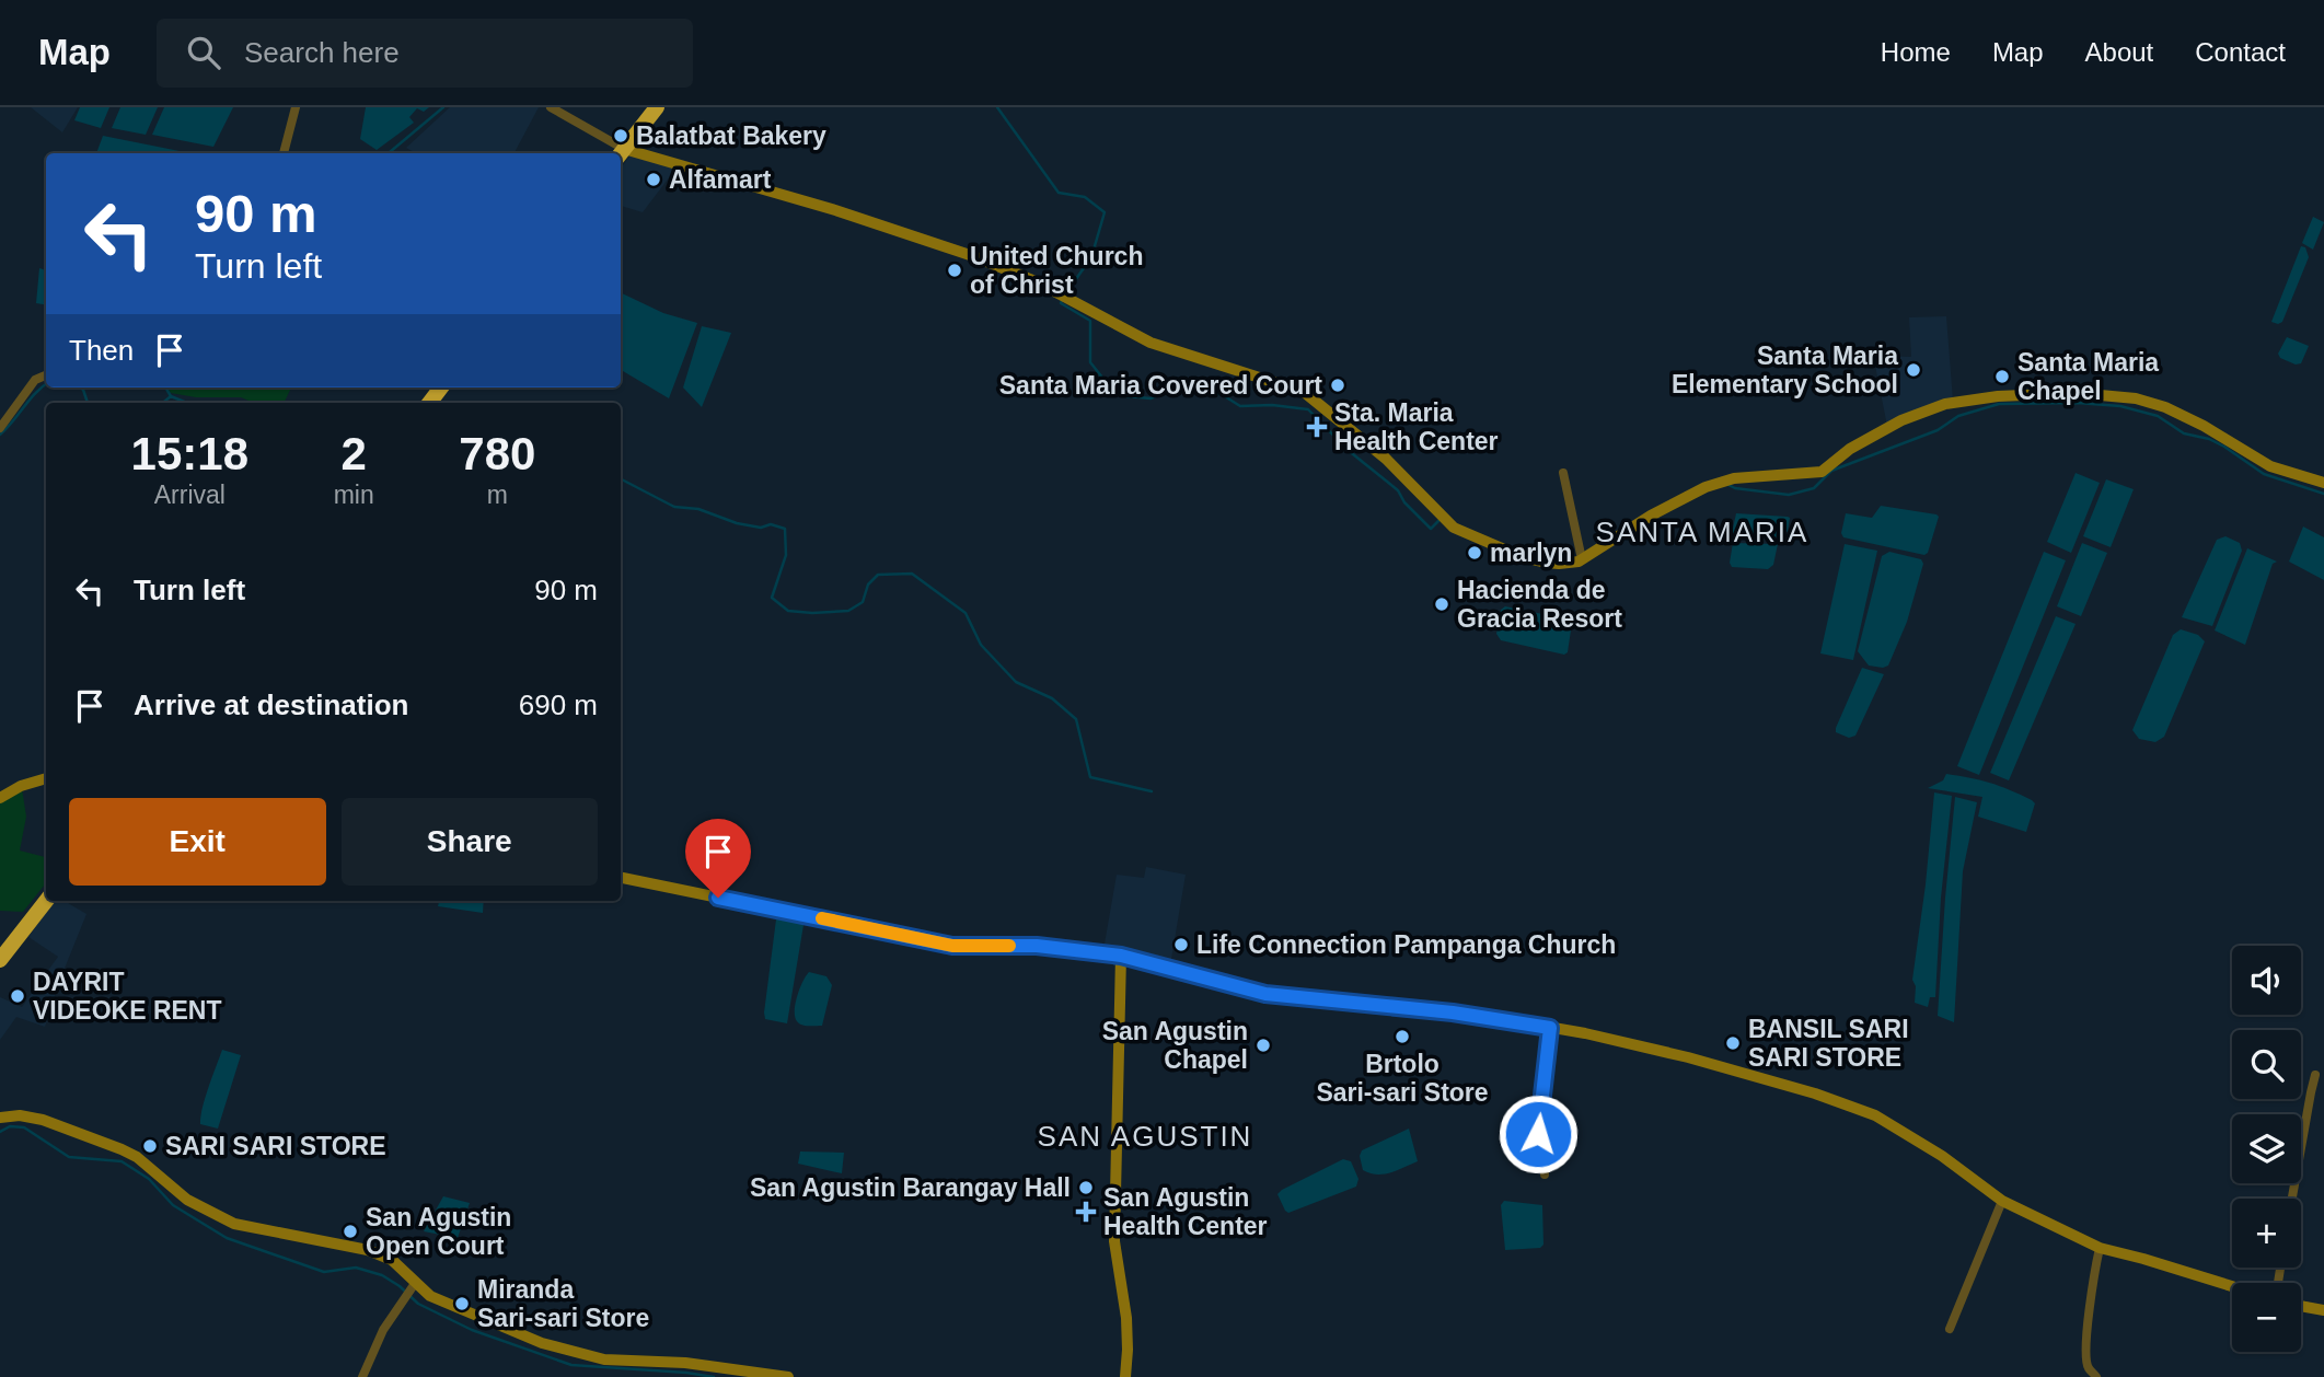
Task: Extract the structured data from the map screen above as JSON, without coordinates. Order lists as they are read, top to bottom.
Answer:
{
  "districts": ["SANTA MARIA", "SAN AGUSTIN"],
  "places": {
    "other": [
      "Balatbat Bakery",
      "Alfamart",
      "United Church of Christ",
      "Santa Maria Elementary School",
      "Santa Maria Chapel",
      "Santa Maria Covered Court",
      "marlyn",
      "Hacienda de Gracia Resort",
      "Life Connection Pampanga Church",
      "DAYRIT VIDEOKE RENT",
      "Brtolo Sari-sari Store",
      "BANSIL SARI SARI STORE",
      "San Agustin Chapel",
      "SARI SARI STORE",
      "San Agustin Barangay Hall",
      "San Agustin Open Court",
      "Miranda Sari-sari Store"
    ],
    "health": ["Sta. Maria Health Center", "San Agustin Health Center"]
  },
  "page": {
    "header": "Map",
    "search": "Search here",
    "nav": [
      "Home",
      "Map",
      "About",
      "Contact"
    ],
    "turn": ["90 m", "Turn left"],
    "then": "Then",
    "eta": [
      "15:18",
      "Arrival",
      "2",
      "min",
      "780",
      "m"
    ],
    "list": [
      {
        "name": "Turn left",
        "value": "90 m"
      },
      {
        "name": "Arrive at destination",
        "value": "690 m"
      }
    ],
    "buttons": ["Exit", "Share"],
    "map_buttons": ["+", "−"]
  }
}
